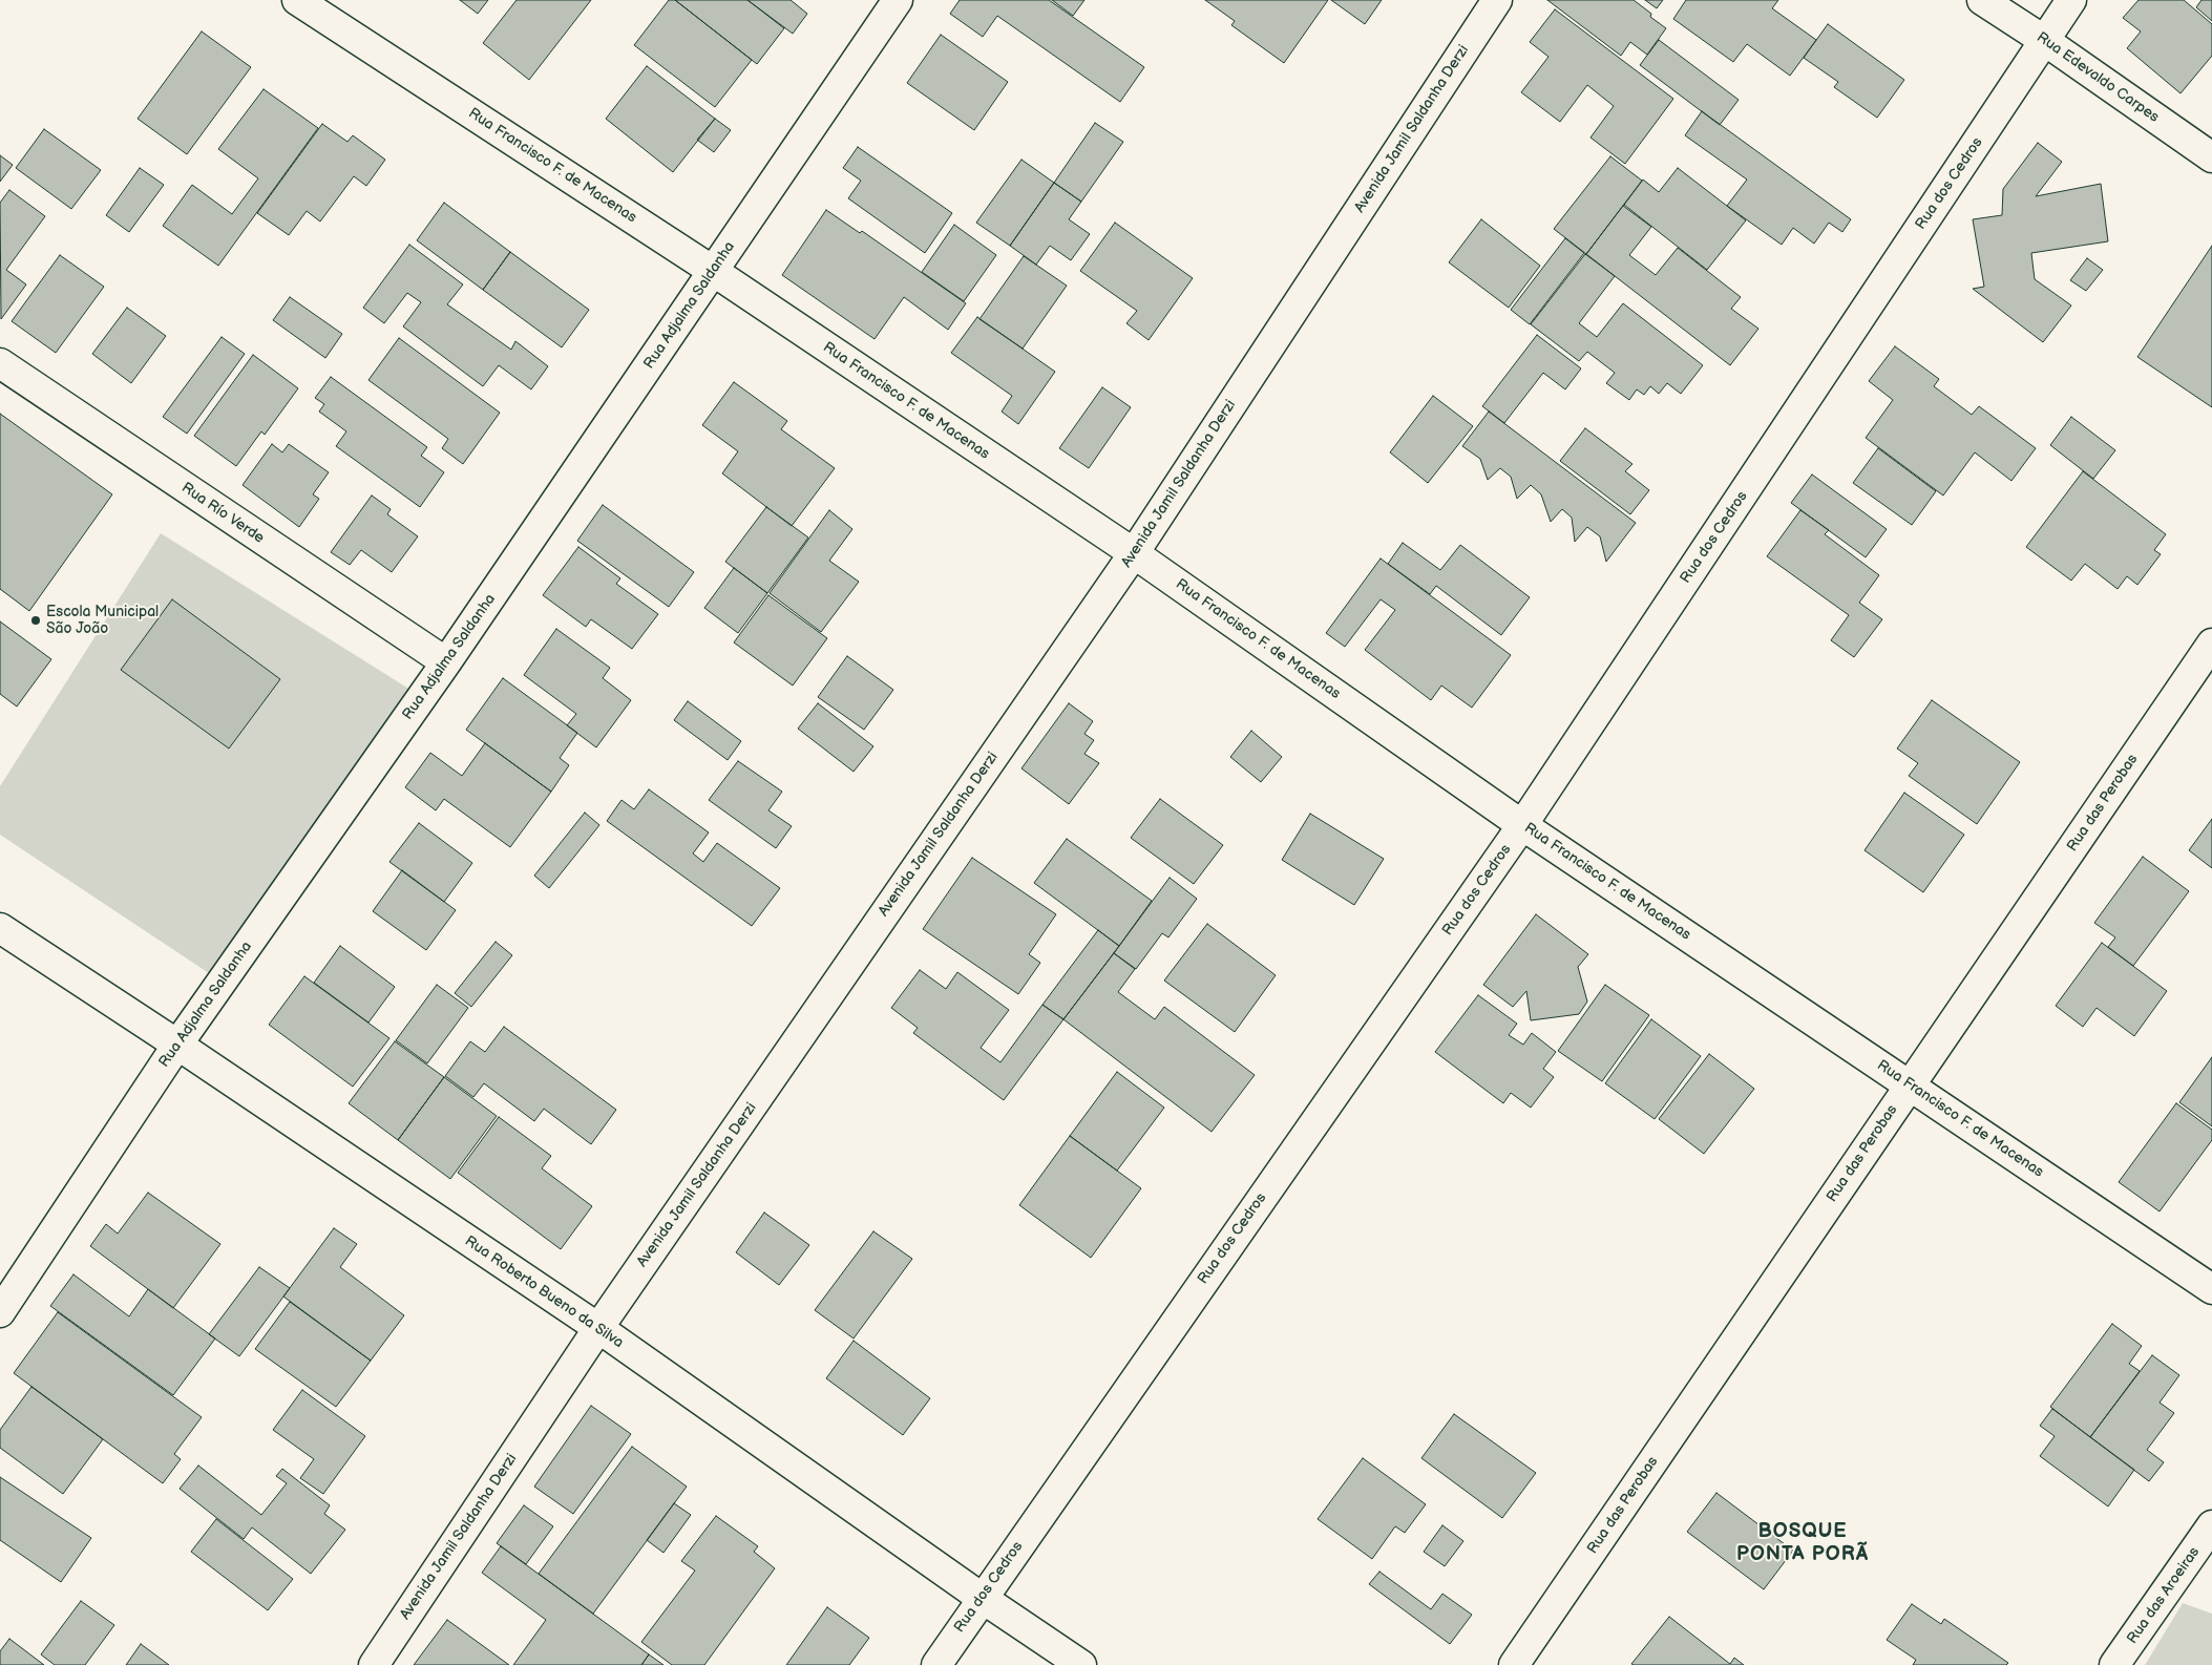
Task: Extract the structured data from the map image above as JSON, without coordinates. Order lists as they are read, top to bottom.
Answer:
{
  "streets": {
    "street": [
      "Rua Edevaldo Carpes",
      "Avenida Jamil Saldanha Derzi",
      "Rua Francisco F. de Macenas",
      "Rua dos Cedros",
      "Rua Adjalma Saldanha",
      "Rua Río Verde",
      "Rua das Perobas",
      "Rua Roberto Bueno da Silva",
      "Rua das Aroeiras"
    ]
  },
  "crossings": [
    ["Rua Edevaldo Carpes", "Rua dos Cedros"],
    ["Avenida Jamil Saldanha Derzi", "Rua Francisco F. de Macenas"],
    ["Avenida Jamil Saldanha Derzi", "Rua Roberto Bueno da Silva"],
    ["Rua Francisco F. de Macenas", "Rua dos Cedros"],
    ["Rua Francisco F. de Macenas", "Rua Adjalma Saldanha"],
    ["Rua Francisco F. de Macenas", "Rua das Perobas"],
    ["Rua dos Cedros", "Rua Roberto Bueno da Silva"],
    ["Rua Adjalma Saldanha", "Rua Río Verde"],
    ["Rua Adjalma Saldanha", "Rua Roberto Bueno da Silva"]
  ],
  "districts": ["BOSQUE PONTA PORÃ"],
  "places": ["Escola Municipal São João"]
}
